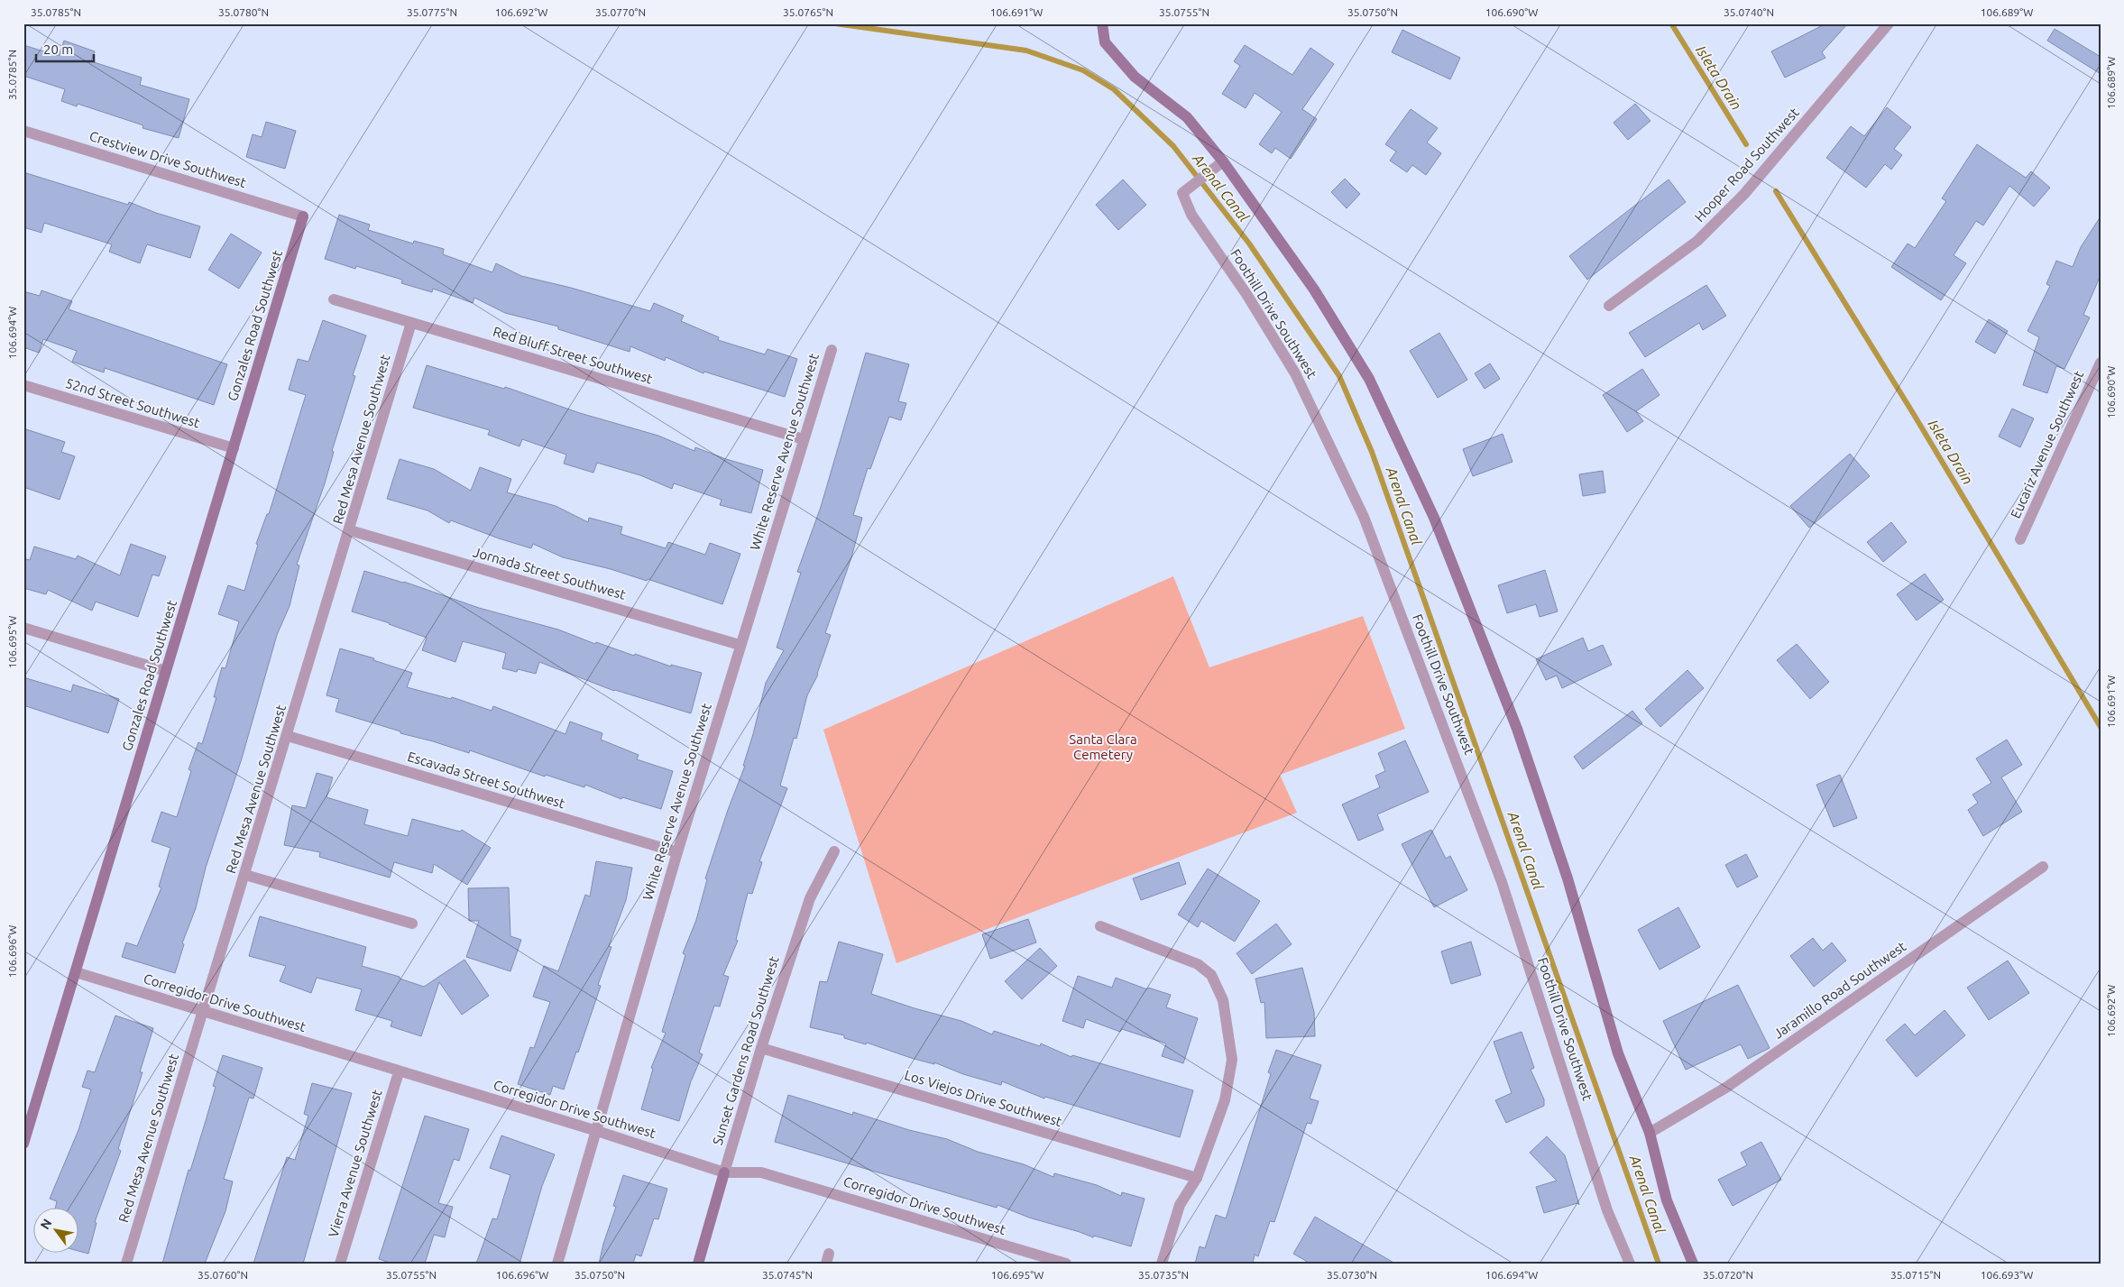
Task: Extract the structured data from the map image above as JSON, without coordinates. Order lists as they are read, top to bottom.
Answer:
{
  "streets": {
    "street": [
      "Crestview Drive Southwest",
      "Hooper Road Southwest",
      "Foothill Drive Southwest",
      "Gonzales Road Southwest",
      "Red Bluff Street Southwest",
      "52nd Street Southwest",
      "Red Mesa Avenue Southwest",
      "Eucariz Avenue Southwest",
      "White Reserve Avenue Southwest",
      "Jornada Street Southwest",
      "Escavada Street Southwest",
      "Jaramillo Road Southwest",
      "Corregidor Drive Southwest",
      "Sunset Gardens Road Southwest",
      "Los Viejos Drive Southwest",
      "Vierra Avenue Southwest"
    ]
  },
  "crossings": [
    ["Crestview Drive Southwest", "Gonzales Road Southwest"],
    ["Gonzales Road Southwest", "52nd Street Southwest"],
    ["Gonzales Road Southwest", "Corregidor Drive Southwest"],
    ["Red Bluff Street Southwest", "Red Mesa Avenue Southwest"],
    ["Red Bluff Street Southwest", "White Reserve Avenue Southwest"],
    ["Red Mesa Avenue Southwest", "Jornada Street Southwest"],
    ["Red Mesa Avenue Southwest", "Escavada Street Southwest"],
    ["Red Mesa Avenue Southwest", "Corregidor Drive Southwest"],
    ["White Reserve Avenue Southwest", "Jornada Street Southwest"],
    ["White Reserve Avenue Southwest", "Escavada Street Southwest"],
    ["White Reserve Avenue Southwest", "Corregidor Drive Southwest"],
    ["Corregidor Drive Southwest", "Sunset Gardens Road Southwest"],
    ["Corregidor Drive Southwest", "Vierra Avenue Southwest"],
    ["Sunset Gardens Road Southwest", "Los Viejos Drive Southwest"]
  ],
  "water": ["Isleta Drain", "Arenal Canal"],
  "parks": ["Santa Clara Cemetery"],
  "scale_bar": "20 m",
  "north": "top left",
  "coordinates": [
    "35.0785°N",
    "35.0780°N",
    "35.0775°N",
    "106.692°W",
    "35.0770°N",
    "35.0765°N",
    "106.691°W",
    "35.0755°N",
    "35.0750°N",
    "106.690°W",
    "35.0740°N",
    "106.689°W",
    "106.694°W",
    "106.695°W",
    "106.696°W",
    "35.0760°N",
    "35.0745°N",
    "35.0735°N",
    "35.0730°N",
    "35.0720°N",
    "35.0715°N",
    "106.693°W"
  ]
}
